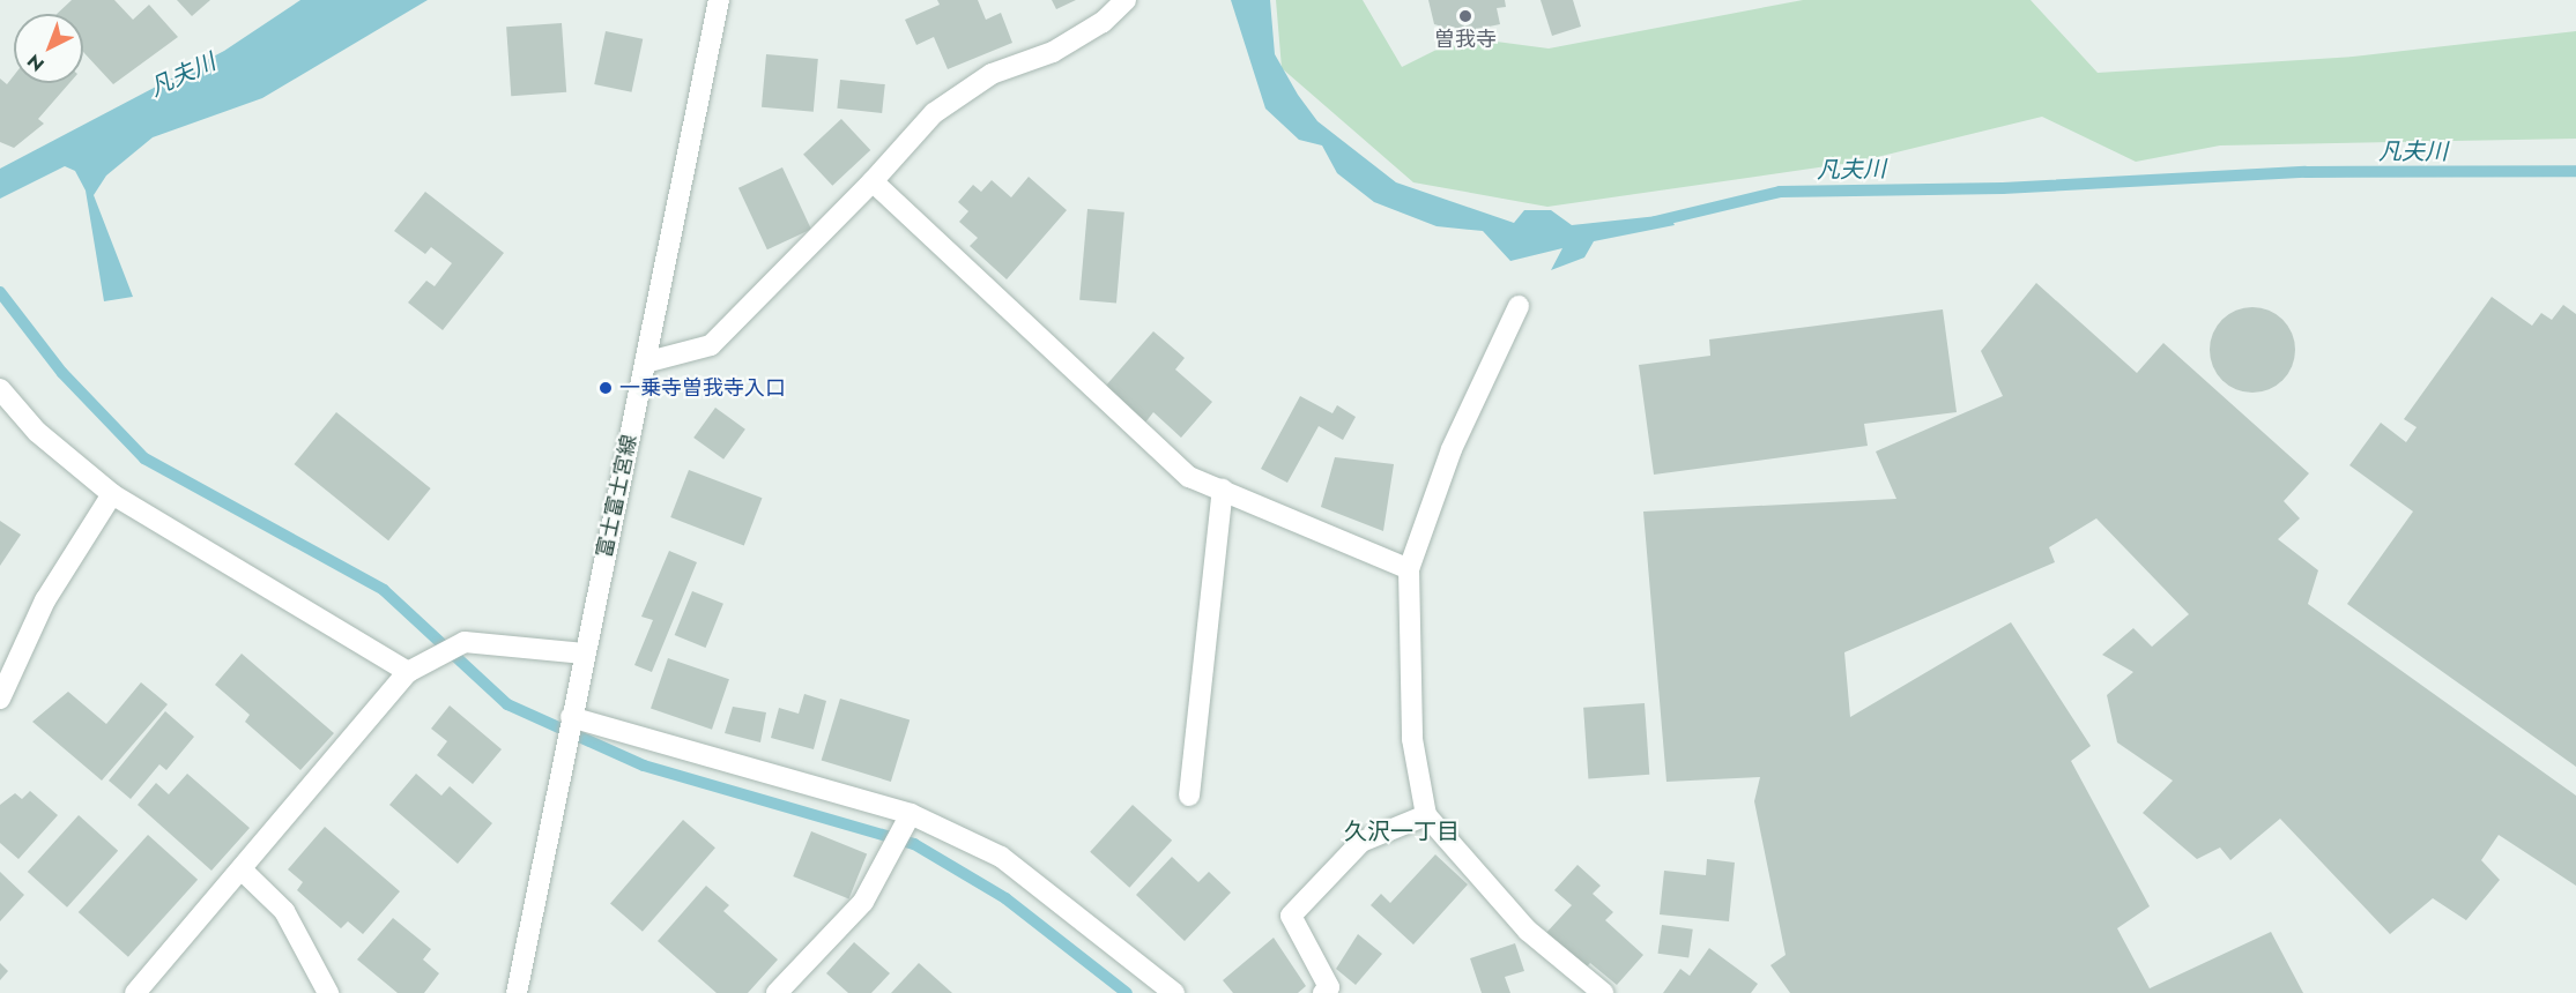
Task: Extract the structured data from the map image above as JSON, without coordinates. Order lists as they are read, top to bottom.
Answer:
{
  "streets": {
    "street": ["富士富士宮線"]
  },
  "districts": ["久沢一丁目"],
  "water": ["凡夫川"],
  "places": ["曽我寺", "一乗寺曽我寺入口"],
  "north": "bottom left"
}
